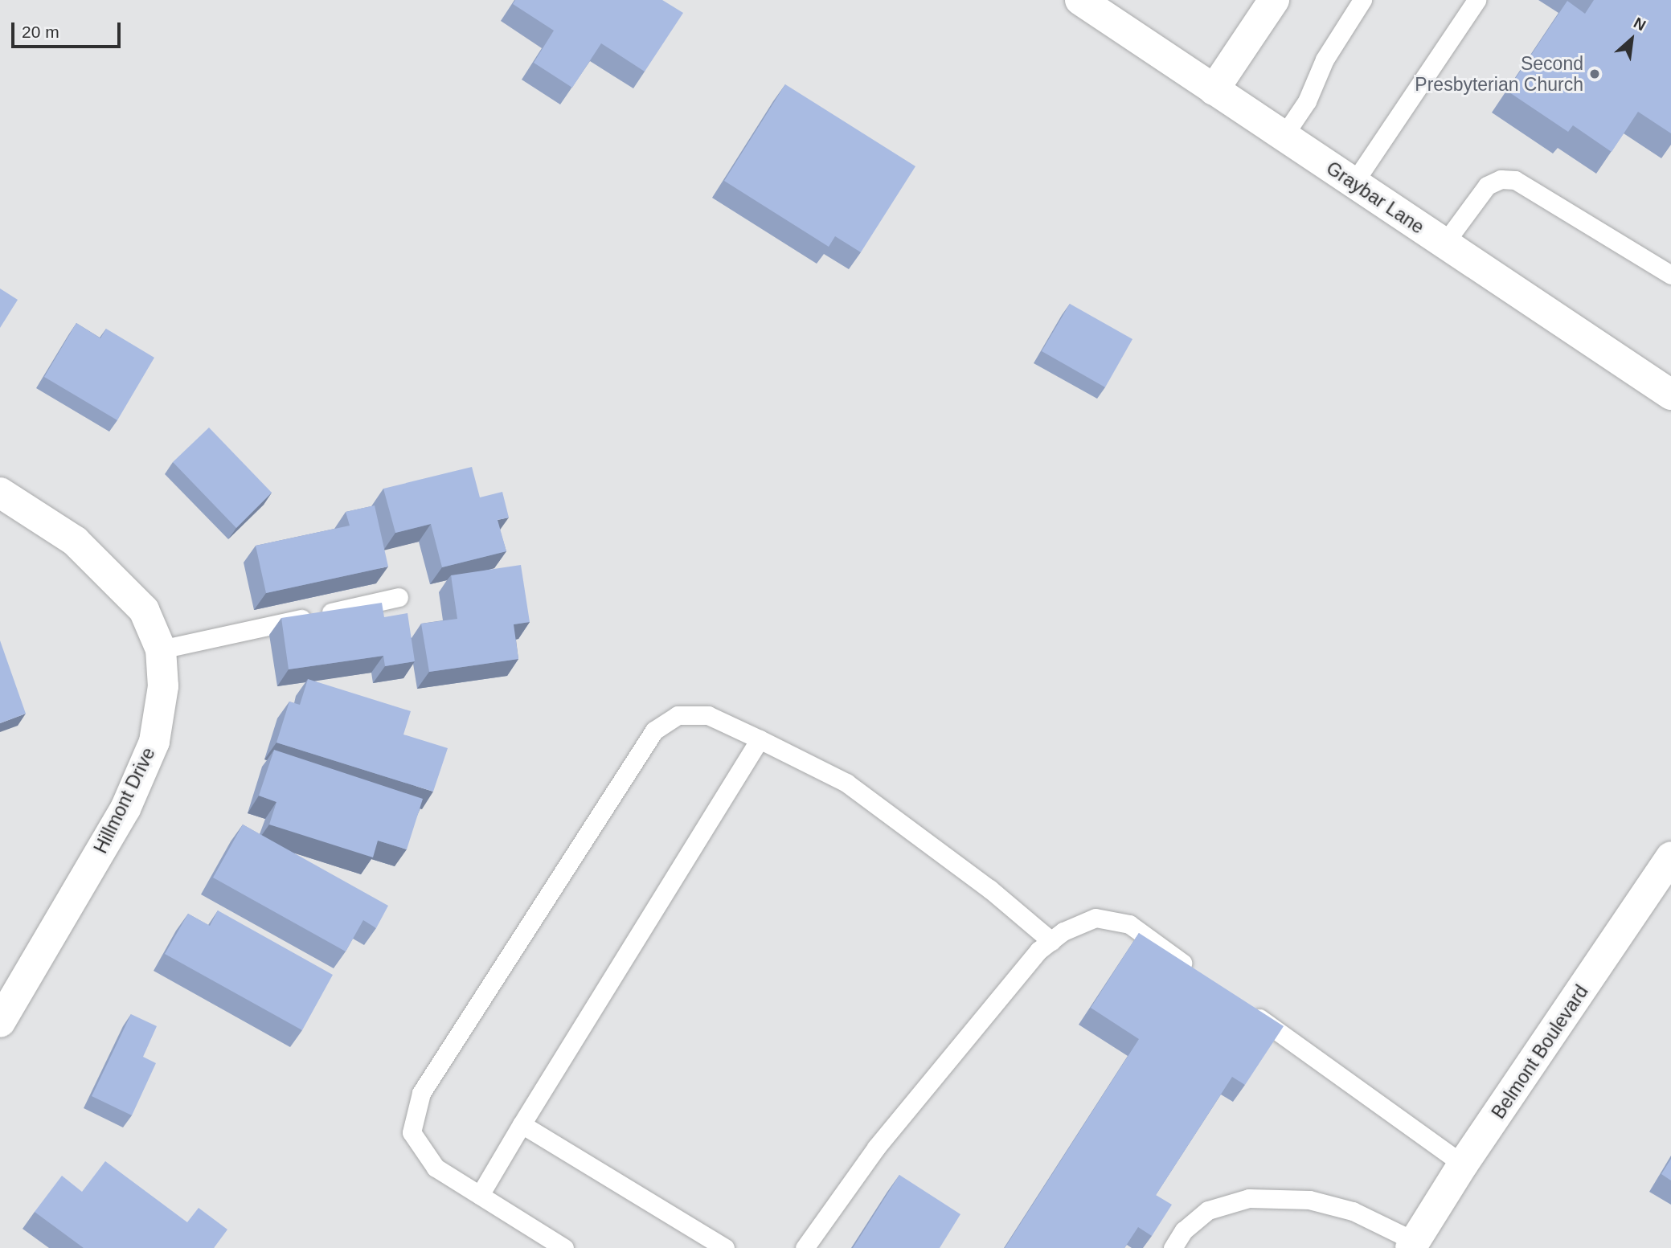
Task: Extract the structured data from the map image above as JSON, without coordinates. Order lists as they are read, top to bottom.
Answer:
{
  "streets": {
    "street": ["Graybar Lane", "Hillmont Drive", "Belmont Boulevard"]
  },
  "places": ["Second Presbyterian Church"],
  "scale_bar": "20 m",
  "north": "top right"
}
